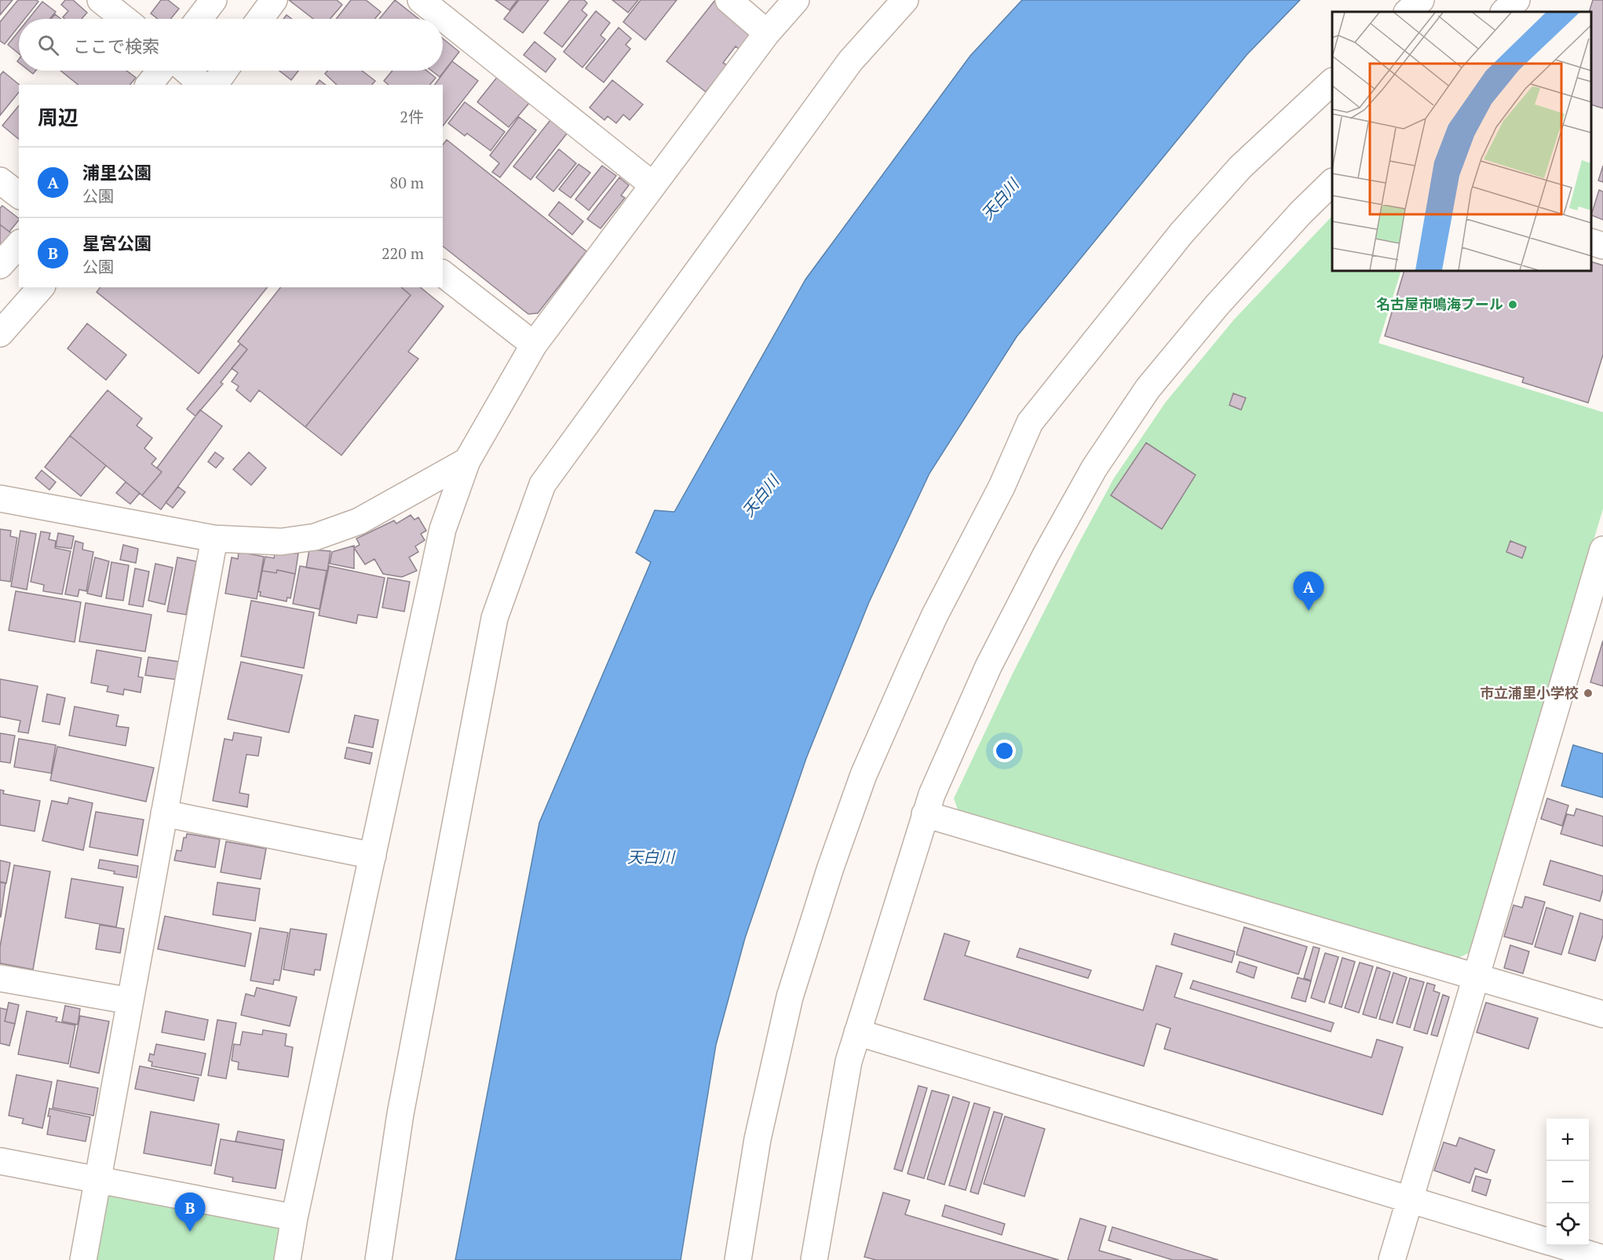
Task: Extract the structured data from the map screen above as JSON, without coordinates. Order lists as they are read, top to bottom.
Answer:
{
  "water": ["天白川"],
  "places": ["名古屋市鳴海プール", "市立浦里小学校"],
  "page": {
    "search": "ここで検索",
    "heading": ["周辺", "2件"],
    "list": [
      {
        "mark": "A",
        "name": "浦里公園",
        "note": "公園",
        "value": "80 m"
      },
      {
        "mark": "B",
        "name": "星宮公園",
        "note": "公園",
        "value": "220 m"
      }
    ],
    "pins": ["A", "B"],
    "map_buttons": ["+", "−"]
  }
}
